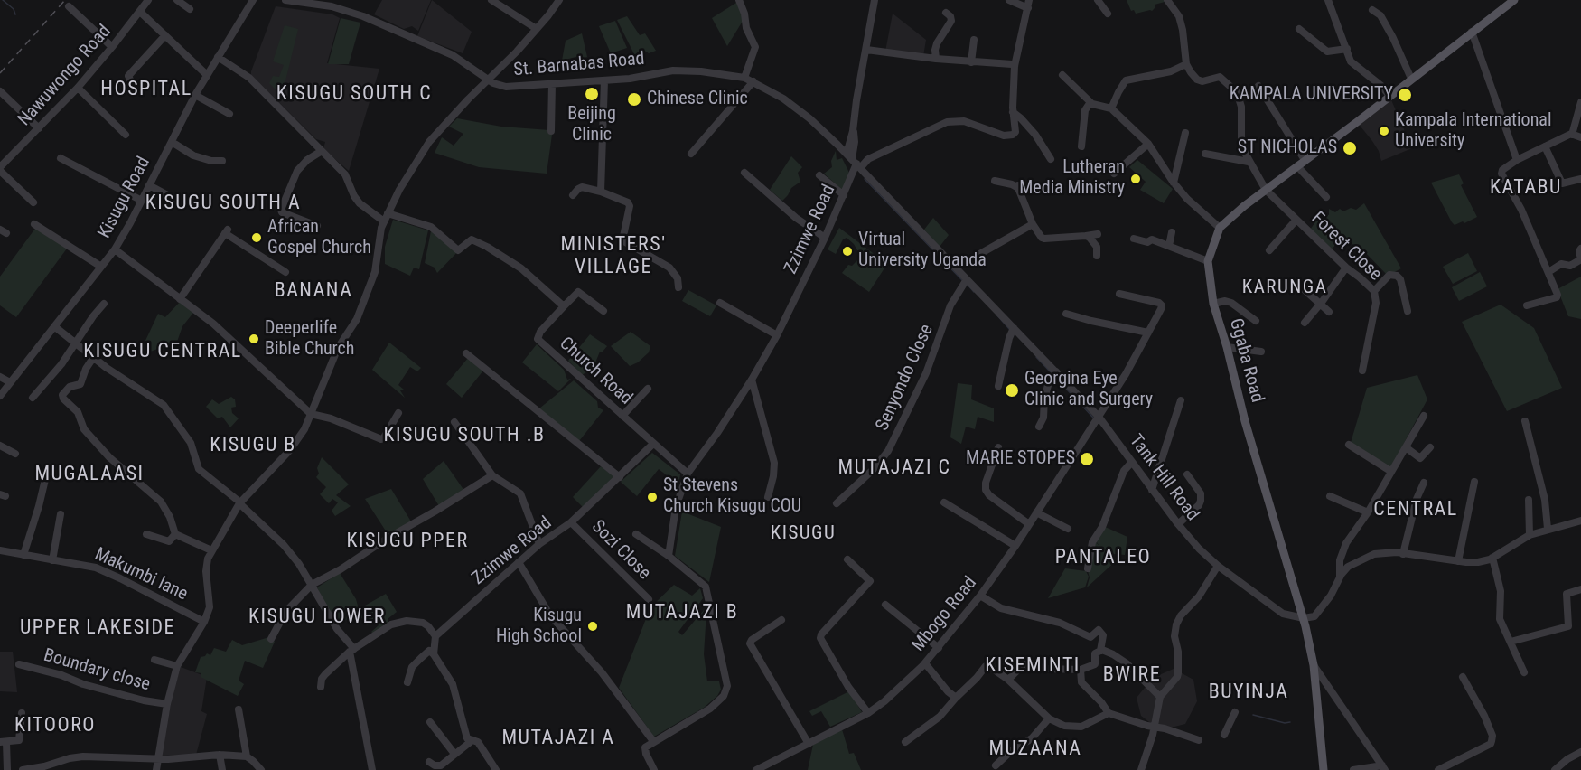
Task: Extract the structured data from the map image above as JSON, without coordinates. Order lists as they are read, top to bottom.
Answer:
{
  "streets": {
    "main road": ["Ggaba Road"],
    "street": [
      "St. Barnabas Road",
      "Nawuwongo Road",
      "Kisugu Road",
      "Zzimwe Road",
      "Forest Close",
      "Church Road",
      "Senyondo Close",
      "Tank Hill Road",
      "Sozi Close",
      "Makumbi lane",
      "Mbogo Road",
      "Boundary close"
    ]
  },
  "crossings": [
    ["St. Barnabas Road", "Zzimwe Road"],
    ["St. Barnabas Road", "Tank Hill Road"],
    ["Zzimwe Road", "Church Road"],
    ["Zzimwe Road", "Tank Hill Road"],
    ["Zzimwe Road", "Sozi Close"],
    ["Ggaba Road", "Tank Hill Road"],
    ["Senyondo Close", "Tank Hill Road"],
    ["Tank Hill Road", "Mbogo Road"]
  ],
  "districts": [
    "HOSPITAL",
    "KISUGU SOUTH C",
    "KATABU",
    "KISUGU SOUTH A",
    "MINISTERS' VILLAGE",
    "KARUNGA",
    "BANANA",
    "KISUGU CENTRAL",
    "KISUGU SOUTH .B",
    "KISUGU B",
    "MUTAJAZI C",
    "MUGALAASI",
    "CENTRAL",
    "KISUGU",
    "KISUGU PPER",
    "PANTALEO",
    "MUTAJAZI B",
    "KISUGU LOWER",
    "UPPER LAKESIDE",
    "KISEMINTI",
    "BWIRE",
    "BUYINJA",
    "KITOORO",
    "MUTAJAZI A",
    "MUZAANA"
  ],
  "places": [
    "Beijing Clinic",
    "KAMPALA UNIVERSITY",
    "Chinese Clinic",
    "Kampala International University",
    "ST NICHOLAS",
    "Lutheran Media Ministry",
    "African Gospel Church",
    "Virtual University Uganda",
    "Deeperlife Bible Church",
    "Georgina Eye Clinic and Surgery",
    "MARIE STOPES",
    "St Stevens Church Kisugu COU",
    "Kisugu High School"
  ]
}
